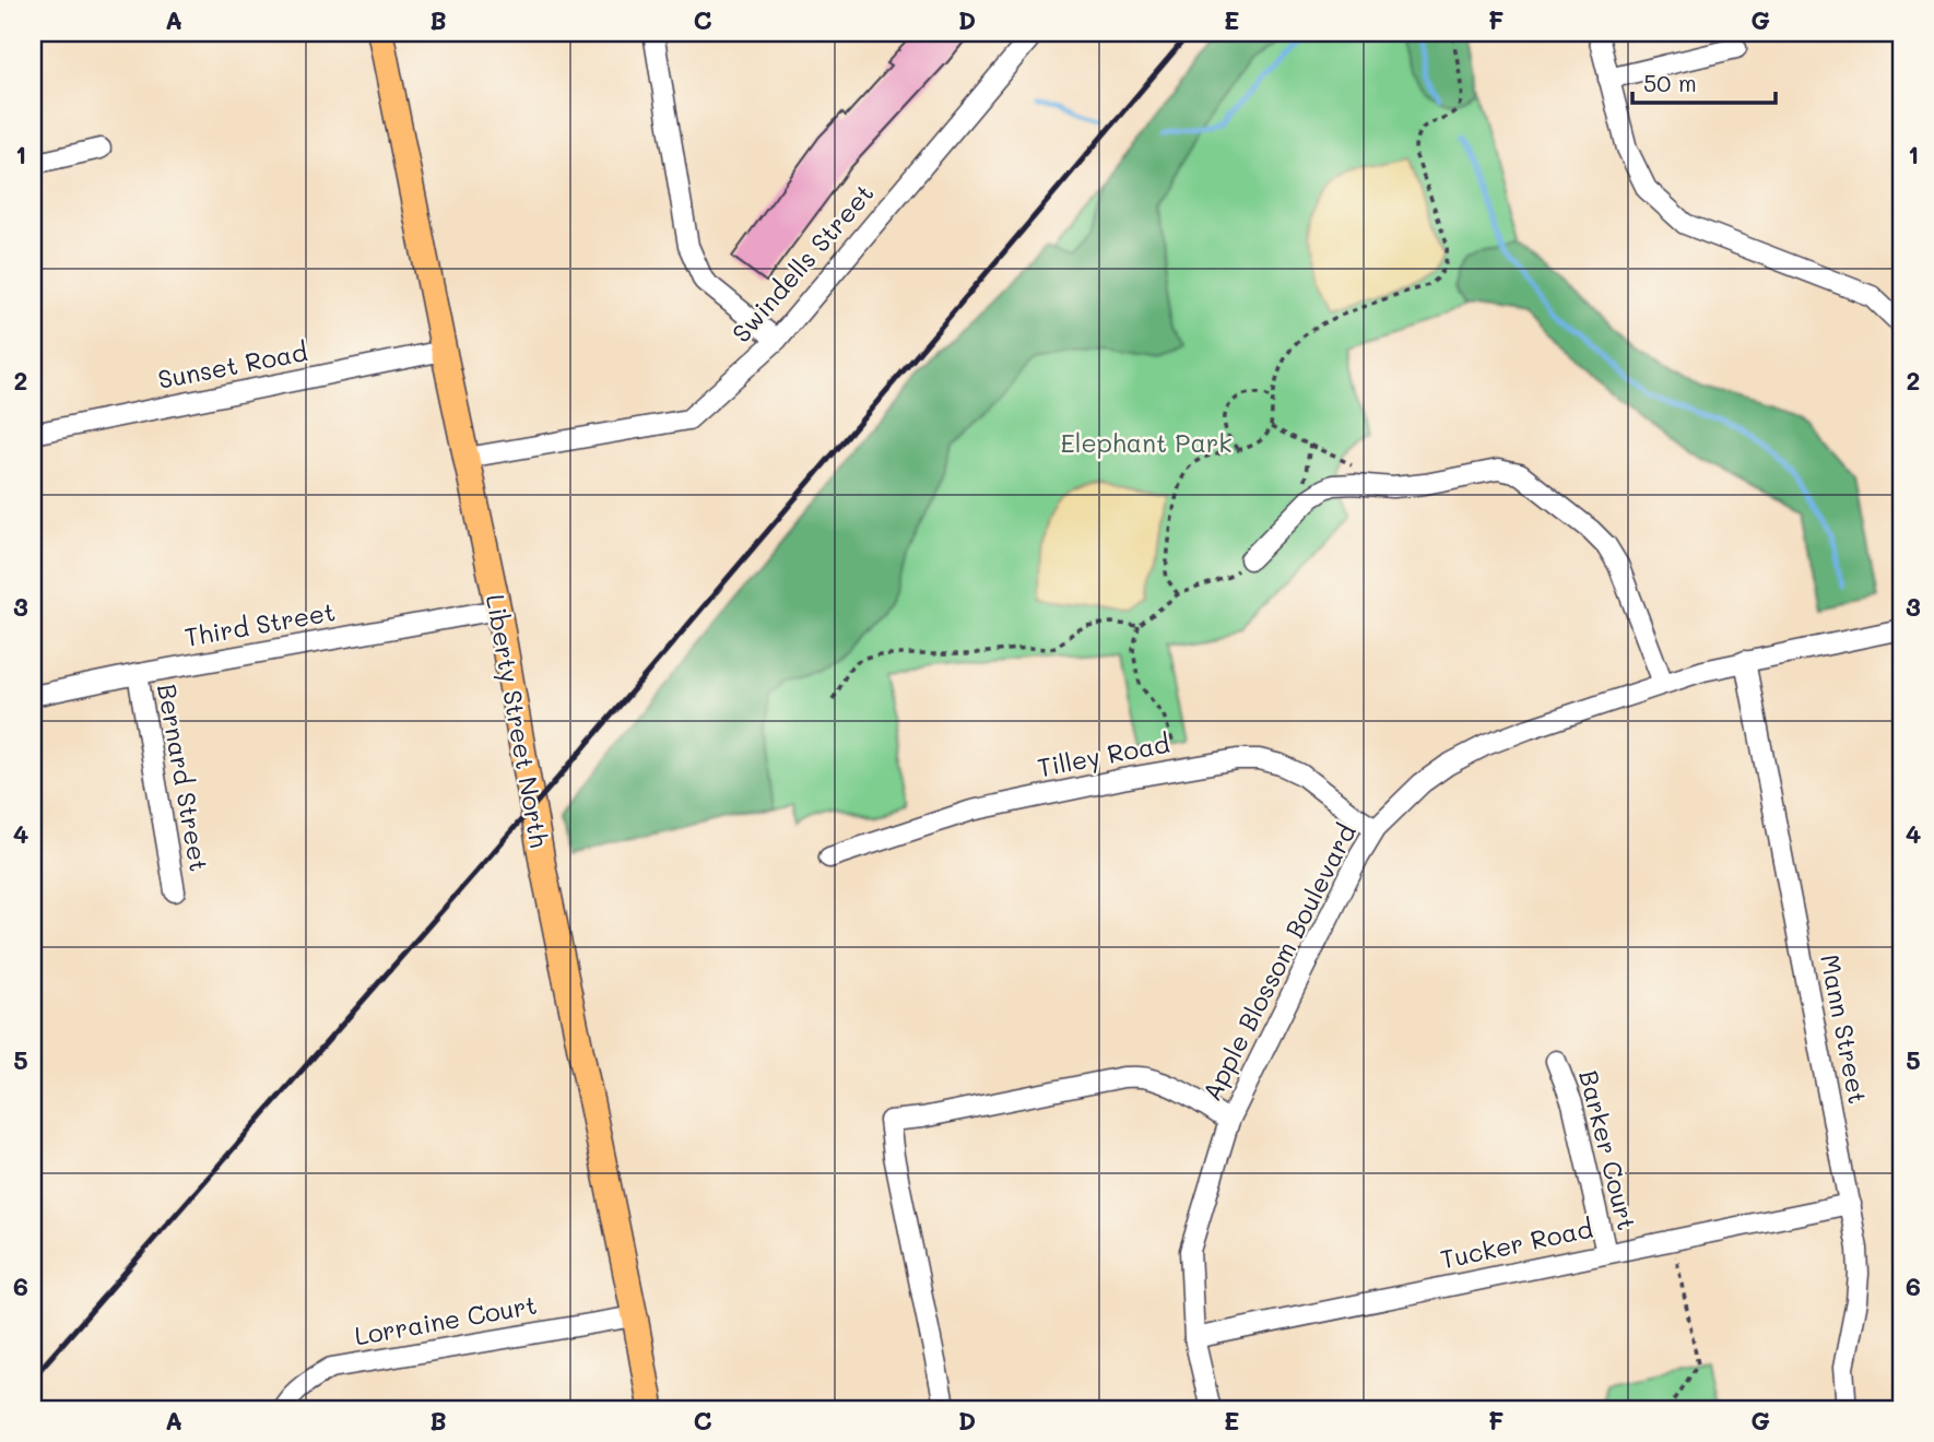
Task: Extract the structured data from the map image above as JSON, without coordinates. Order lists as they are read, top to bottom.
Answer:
{
  "streets": {
    "main road": ["Liberty Street North"],
    "street": [
      "Swindells Street",
      "Sunset Road",
      "Third Street",
      "Tilley Road",
      "Bernard Street",
      "Apple Blossom Boulevard",
      "Mann Street",
      "Barker Court",
      "Tucker Road",
      "Lorraine Court"
    ]
  },
  "crossings": [
    ["Swindells Street", "Liberty Street North"],
    ["Sunset Road", "Liberty Street North"],
    ["Third Street", "Liberty Street North"],
    ["Third Street", "Bernard Street"],
    ["Liberty Street North", "Lorraine Court"],
    ["Tilley Road", "Apple Blossom Boulevard"],
    ["Apple Blossom Boulevard", "Mann Street"],
    ["Apple Blossom Boulevard", "Tucker Road"],
    ["Mann Street", "Tucker Road"],
    ["Barker Court", "Tucker Road"]
  ],
  "parks": ["Elephant Park"],
  "scale_bar": "50 m",
  "grid": {
    "columns": [
      "A",
      "B",
      "C",
      "D",
      "E",
      "F",
      "G"
    ],
    "rows": [
      "1",
      "2",
      "3",
      "4",
      "5",
      "6"
    ]
  }
}
